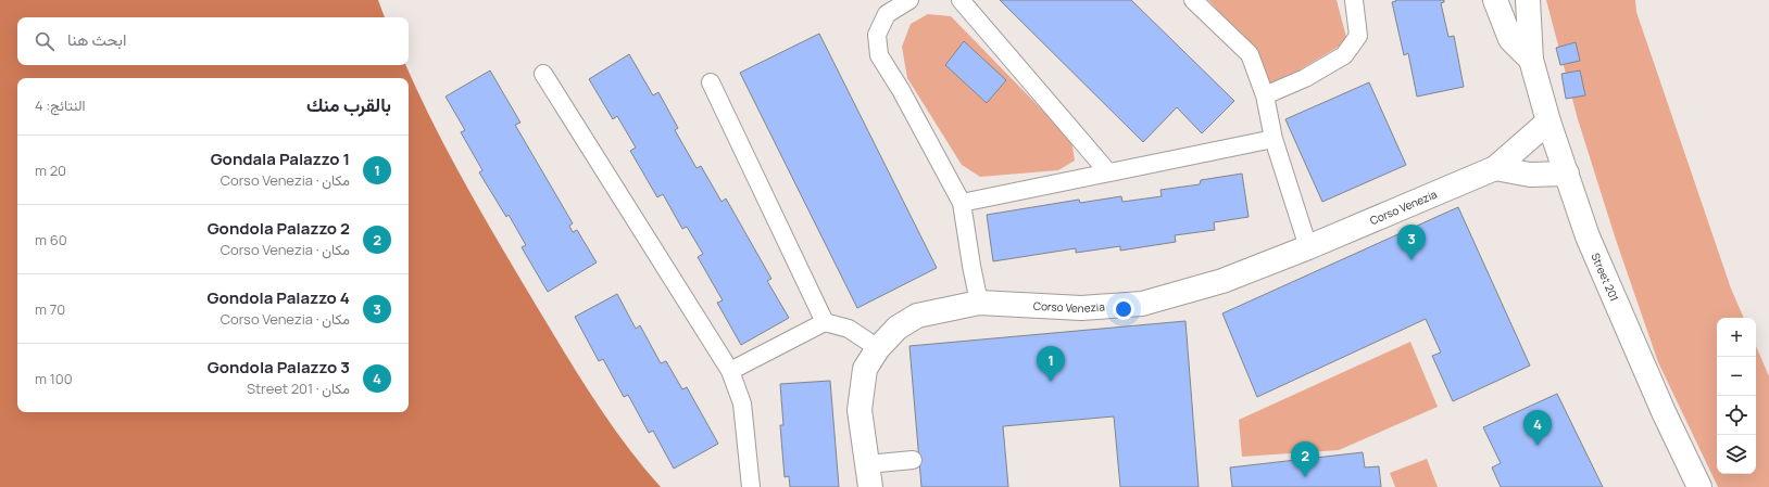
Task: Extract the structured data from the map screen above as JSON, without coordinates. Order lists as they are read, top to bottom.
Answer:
{
  "streets": {
    "street": ["Corso Venezia", "Street 201"]
  },
  "crossings": [
    ["Corso Venezia", "Street 201"]
  ],
  "page": {
    "search": "ابحث هنا",
    "heading": ["بالقرب منك", "النتائج: 4"],
    "list": [
      {
        "mark": "1",
        "name": "Gondala Palazzo 1",
        "note": "مكان · Corso Venezia",
        "value": "20 m"
      },
      {
        "mark": "2",
        "name": "Gondola Palazzo 2",
        "note": "مكان · Corso Venezia",
        "value": "60 m"
      },
      {
        "mark": "3",
        "name": "Gondola Palazzo 4",
        "note": "مكان · Corso Venezia",
        "value": "70 m"
      },
      {
        "mark": "4",
        "name": "Gondola Palazzo 3",
        "note": "مكان · Street 201",
        "value": "100 m"
      }
    ],
    "pins": [
      "3",
      "1",
      "4",
      "2"
    ],
    "map_buttons": ["+", "−"]
  }
}
